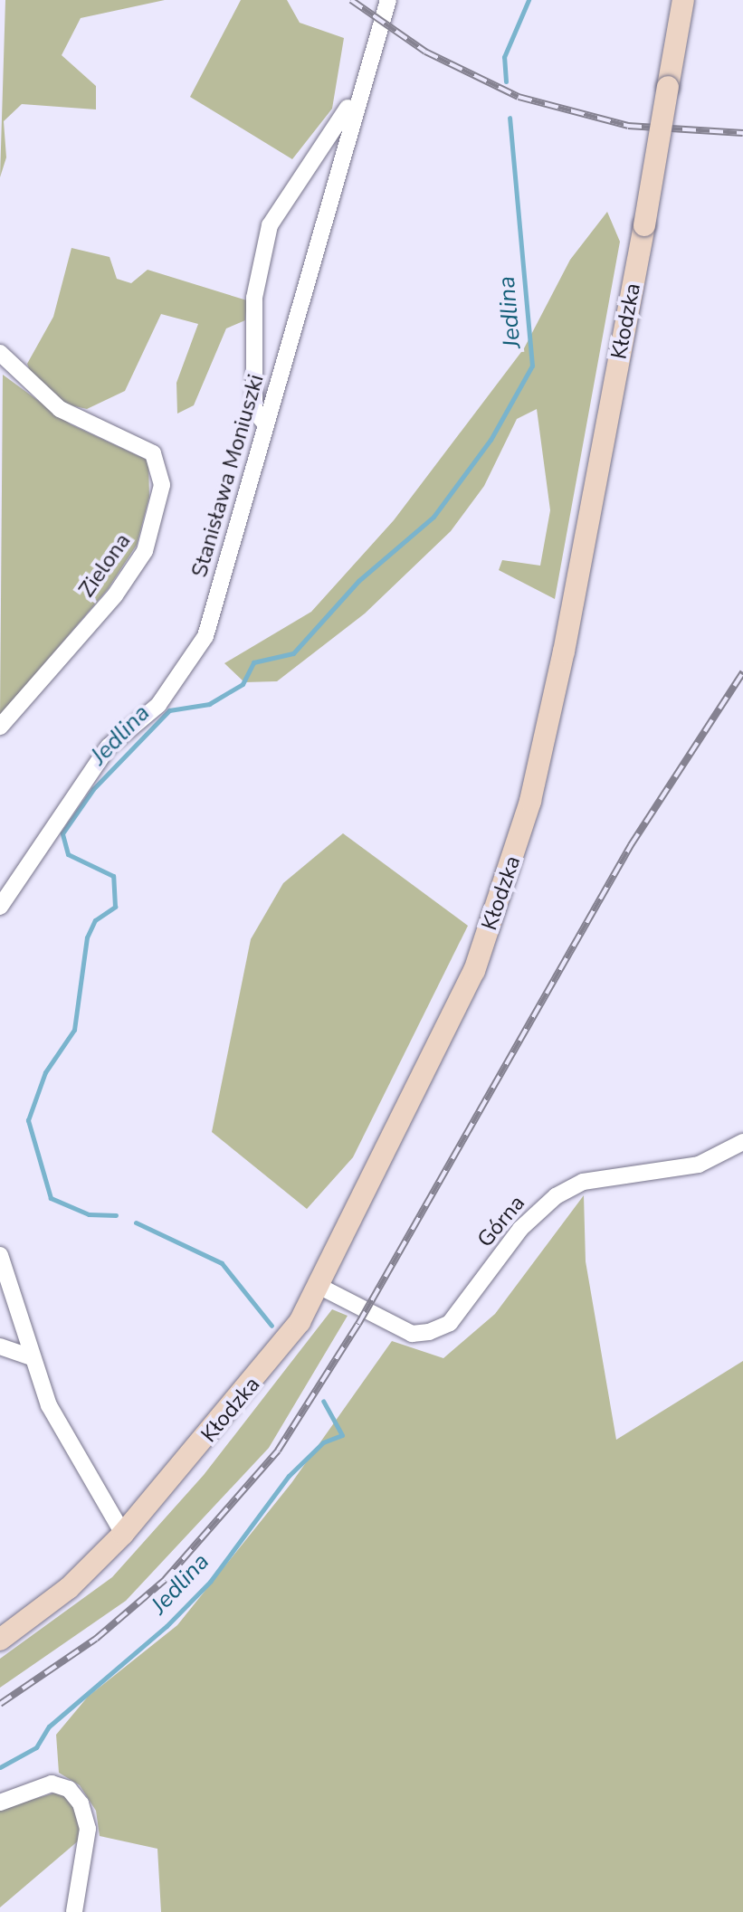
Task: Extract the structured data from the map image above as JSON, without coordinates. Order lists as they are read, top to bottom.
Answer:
{
  "streets": {
    "main road": ["Kłodzka"],
    "street": ["Stanisława Moniuszki", "Zielona", "Górna"]
  },
  "crossings": [
    ["Kłodzka", "Górna"]
  ],
  "water": ["Jedlina"]
}
